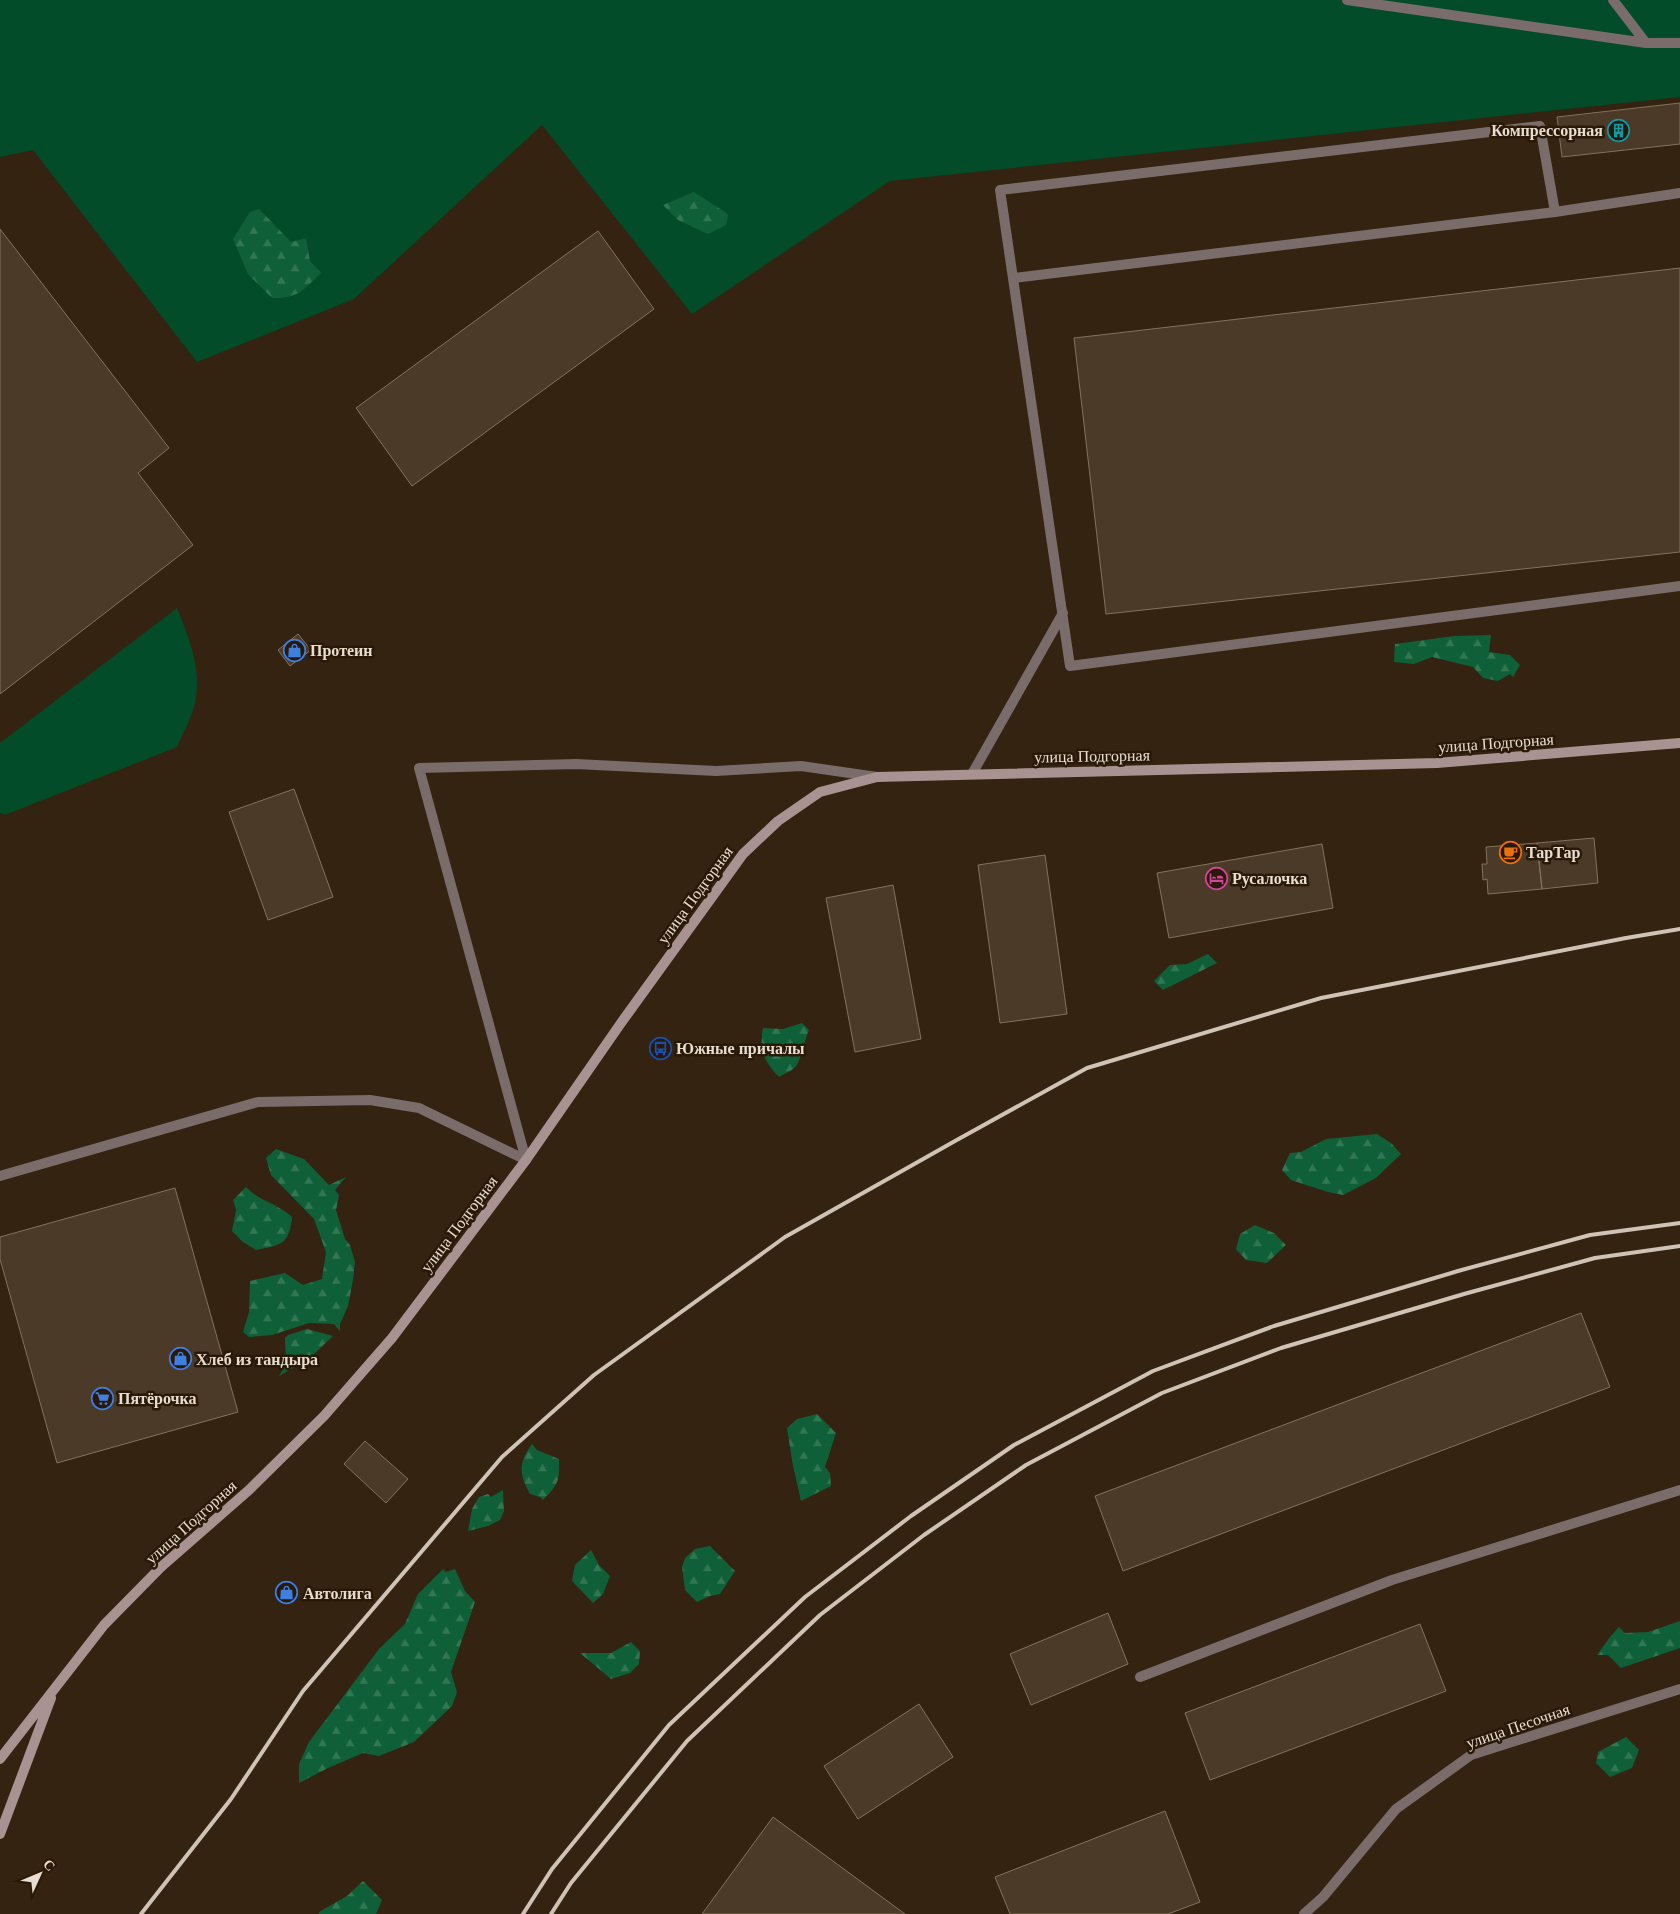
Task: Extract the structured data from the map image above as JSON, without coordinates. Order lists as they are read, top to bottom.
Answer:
{
  "streets": {
    "main road": ["улица Подгорная"],
    "street": ["улица Песочная"]
  },
  "places": {
    "building": ["Компрессорная"],
    "shop": ["Протеин", "Хлеб из тандыра", "Автолига"],
    "cafe": ["ТарТар"],
    "hotel": ["Русалочка"],
    "bus stop": ["Южные причалы"],
    "supermarket": ["Пятёрочка"]
  },
  "north": "top right"
}
